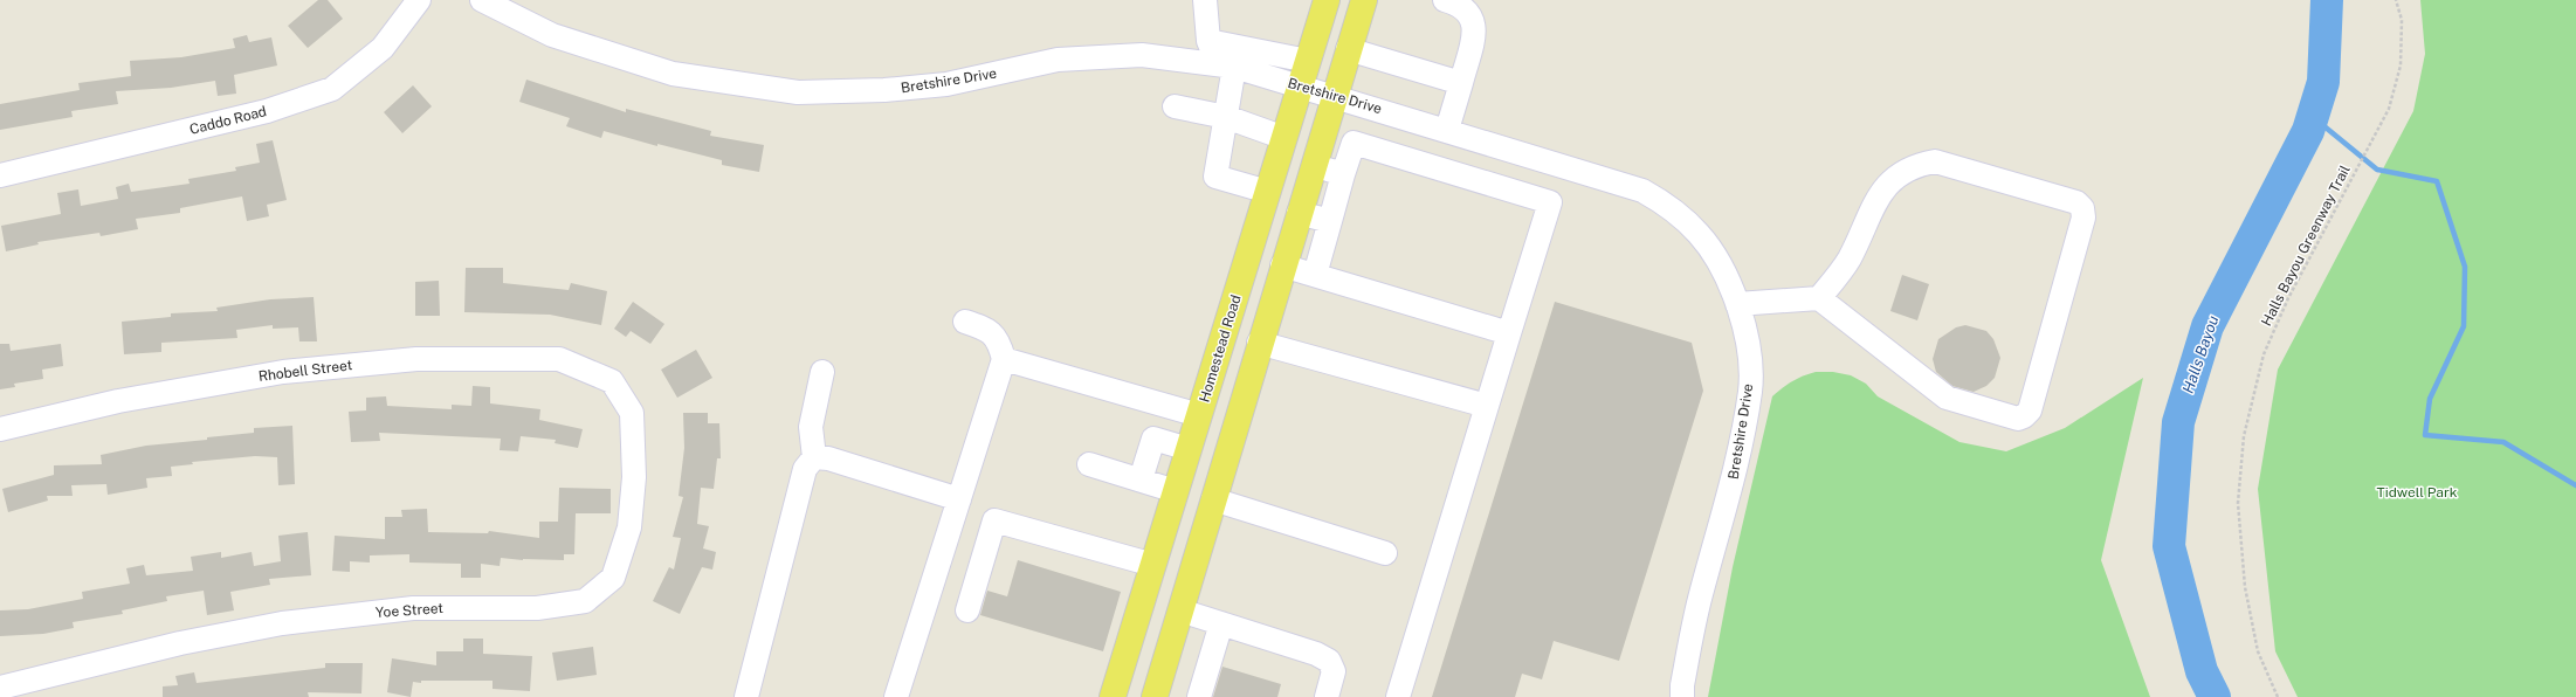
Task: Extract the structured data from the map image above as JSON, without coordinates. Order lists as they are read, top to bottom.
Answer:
{
  "streets": {
    "main road": ["Homestead Road"],
    "street": [
      "Bretshire Drive",
      "Caddo Road",
      "Rhobell Street",
      "Yoe Street"
    ],
    "path": ["Halls Bayou Greenway Trail"]
  },
  "crossings": [
    ["Bretshire Drive", "Homestead Road"],
    ["Rhobell Street", "Yoe Street"]
  ],
  "water": ["Halls Bayou"],
  "parks": ["Tidwell Park"]
}
